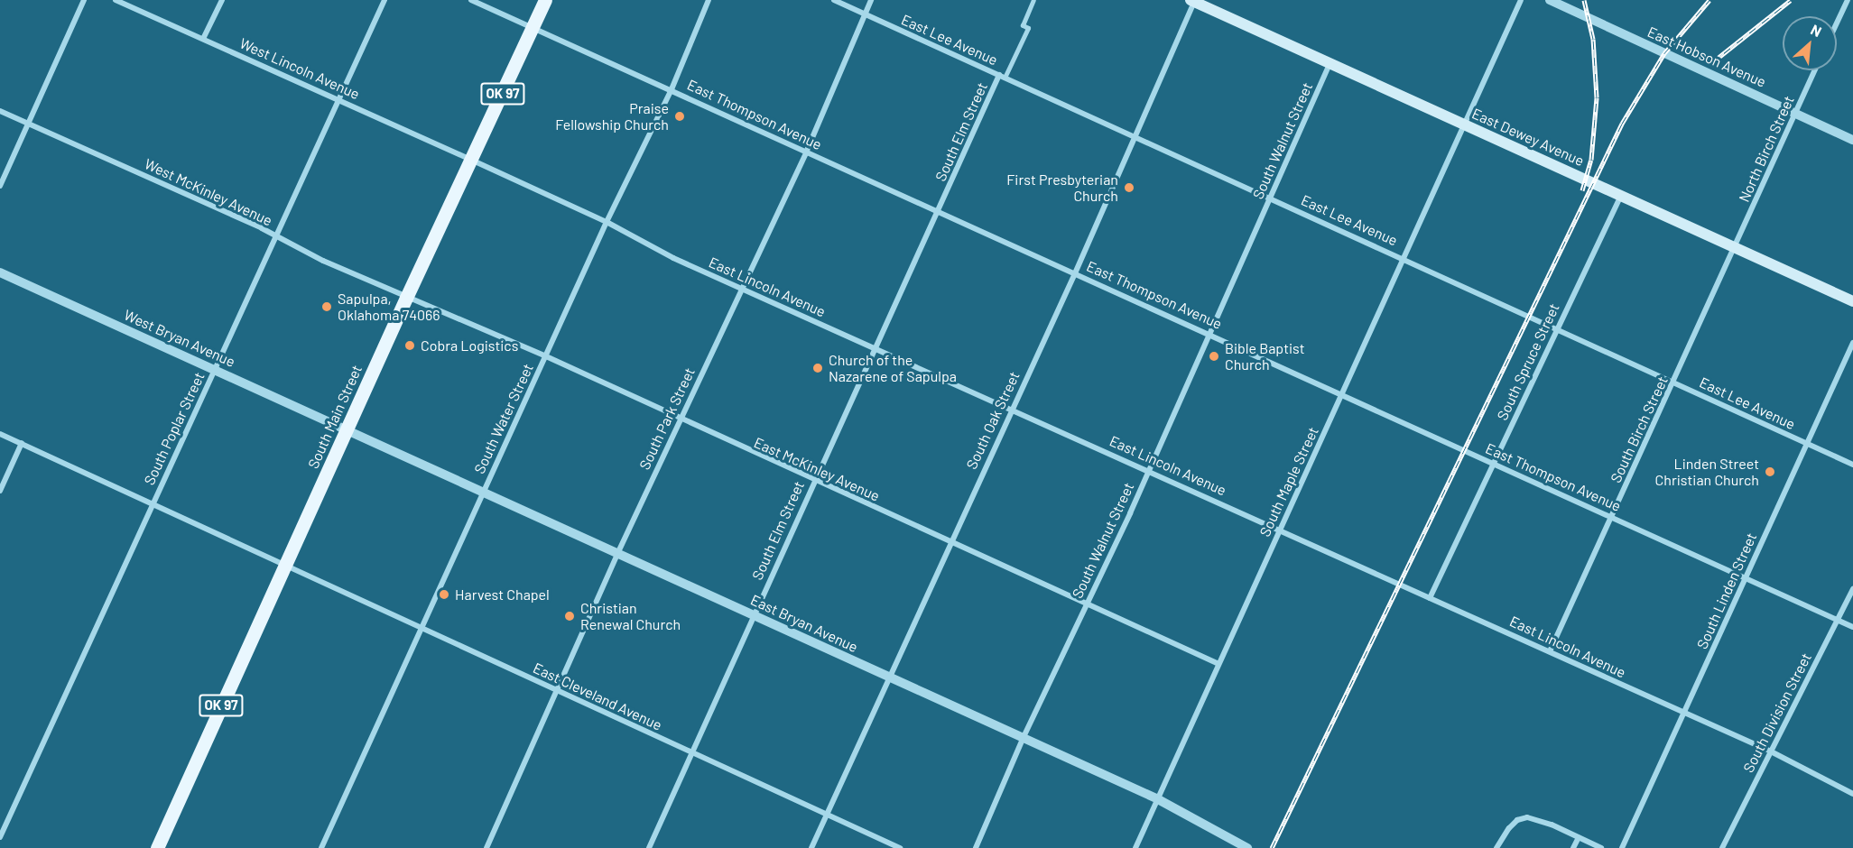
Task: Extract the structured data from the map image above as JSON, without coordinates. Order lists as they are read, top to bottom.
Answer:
{
  "streets": {
    "main road": ["OK 97", "East Dewey Avenue", "South Main Street"],
    "street": [
      "East Lee Avenue",
      "East Hobson Avenue",
      "West Lincoln Avenue",
      "East Thompson Avenue",
      "South Elm Street",
      "South Walnut Street",
      "North Birch Street",
      "West McKinley Avenue",
      "East Lincoln Avenue",
      "West Bryan Avenue",
      "South Spruce Street",
      "South Water Street",
      "South Park Street",
      "South Oak Street",
      "South Poplar Street",
      "South Birch Street",
      "East McKinley Avenue",
      "South Maple Street",
      "South Linden Street",
      "East Bryan Avenue",
      "East Cleveland Avenue",
      "South Division Street"
    ]
  },
  "crossings": [
    ["East Lee Avenue", "South Elm Street"],
    ["East Lee Avenue", "South Walnut Street"],
    ["East Lee Avenue", "South Spruce Street"],
    ["East Lee Avenue", "South Park Street"],
    ["East Lee Avenue", "South Oak Street"],
    ["East Lee Avenue", "South Birch Street"],
    ["East Lee Avenue", "South Maple Street"],
    ["East Lee Avenue", "South Linden Street"],
    ["East Hobson Avenue", "North Birch Street"],
    ["West Lincoln Avenue", "East Lincoln Avenue"],
    ["West Lincoln Avenue", "South Main Street"],
    ["West Lincoln Avenue", "South Poplar Street"],
    ["East Thompson Avenue", "South Elm Street"],
    ["East Thompson Avenue", "South Walnut Street"],
    ["East Thompson Avenue", "South Spruce Street"],
    ["East Thompson Avenue", "South Main Street"],
    ["East Thompson Avenue", "South Water Street"],
    ["East Thompson Avenue", "South Park Street"],
    ["East Thompson Avenue", "South Oak Street"],
    ["East Thompson Avenue", "South Birch Street"],
    ["East Thompson Avenue", "South Maple Street"],
    ["East Thompson Avenue", "South Linden Street"],
    ["East Thompson Avenue", "South Division Street"],
    ["South Elm Street", "East Lincoln Avenue"],
    ["South Elm Street", "East McKinley Avenue"],
    ["South Elm Street", "East Bryan Avenue"],
    ["South Elm Street", "East Cleveland Avenue"],
    ["East Dewey Avenue", "South Walnut Street"],
    ["East Dewey Avenue", "North Birch Street"],
    ["East Dewey Avenue", "South Spruce Street"],
    ["East Dewey Avenue", "South Oak Street"],
    ["East Dewey Avenue", "South Birch Street"],
    ["East Dewey Avenue", "South Maple Street"],
    ["South Walnut Street", "East Lincoln Avenue"],
    ["South Walnut Street", "East McKinley Avenue"],
    ["South Walnut Street", "East Bryan Avenue"],
    ["North Birch Street", "South Birch Street"],
    ["West McKinley Avenue", "South Main Street"],
    ["West McKinley Avenue", "South Poplar Street"],
    ["West McKinley Avenue", "East McKinley Avenue"],
    ["East Lincoln Avenue", "South Spruce Street"],
    ["East Lincoln Avenue", "South Main Street"],
    ["East Lincoln Avenue", "South Water Street"],
    ["East Lincoln Avenue", "South Park Street"],
    ["East Lincoln Avenue", "South Oak Street"],
    ["East Lincoln Avenue", "South Birch Street"],
    ["East Lincoln Avenue", "South Maple Street"],
    ["East Lincoln Avenue", "South Linden Street"],
    ["East Lincoln Avenue", "South Division Street"],
    ["West Bryan Avenue", "South Main Street"],
    ["West Bryan Avenue", "South Poplar Street"],
    ["West Bryan Avenue", "East Bryan Avenue"],
    ["South Main Street", "East McKinley Avenue"],
    ["South Main Street", "East Bryan Avenue"],
    ["South Main Street", "East Cleveland Avenue"],
    ["South Water Street", "East McKinley Avenue"],
    ["South Water Street", "East Bryan Avenue"],
    ["South Water Street", "East Cleveland Avenue"],
    ["South Park Street", "East McKinley Avenue"],
    ["South Park Street", "East Bryan Avenue"],
    ["South Park Street", "East Cleveland Avenue"],
    ["South Oak Street", "East McKinley Avenue"],
    ["South Oak Street", "East Bryan Avenue"],
    ["South Oak Street", "East Cleveland Avenue"],
    ["South Poplar Street", "East Cleveland Avenue"],
    ["East McKinley Avenue", "South Maple Street"],
    ["South Maple Street", "East Bryan Avenue"]
  ],
  "places": [
    "Praise Fellowship Church",
    "First Presbyterian Church",
    "Sapulpa, Oklahoma 74066",
    "Cobra Logistics",
    "Bible Baptist Church",
    "Church of the Nazarene of Sapulpa",
    "Linden Street Christian Church",
    "Harvest Chapel",
    "Christian Renewal Church"
  ],
  "north": "top right"
}
